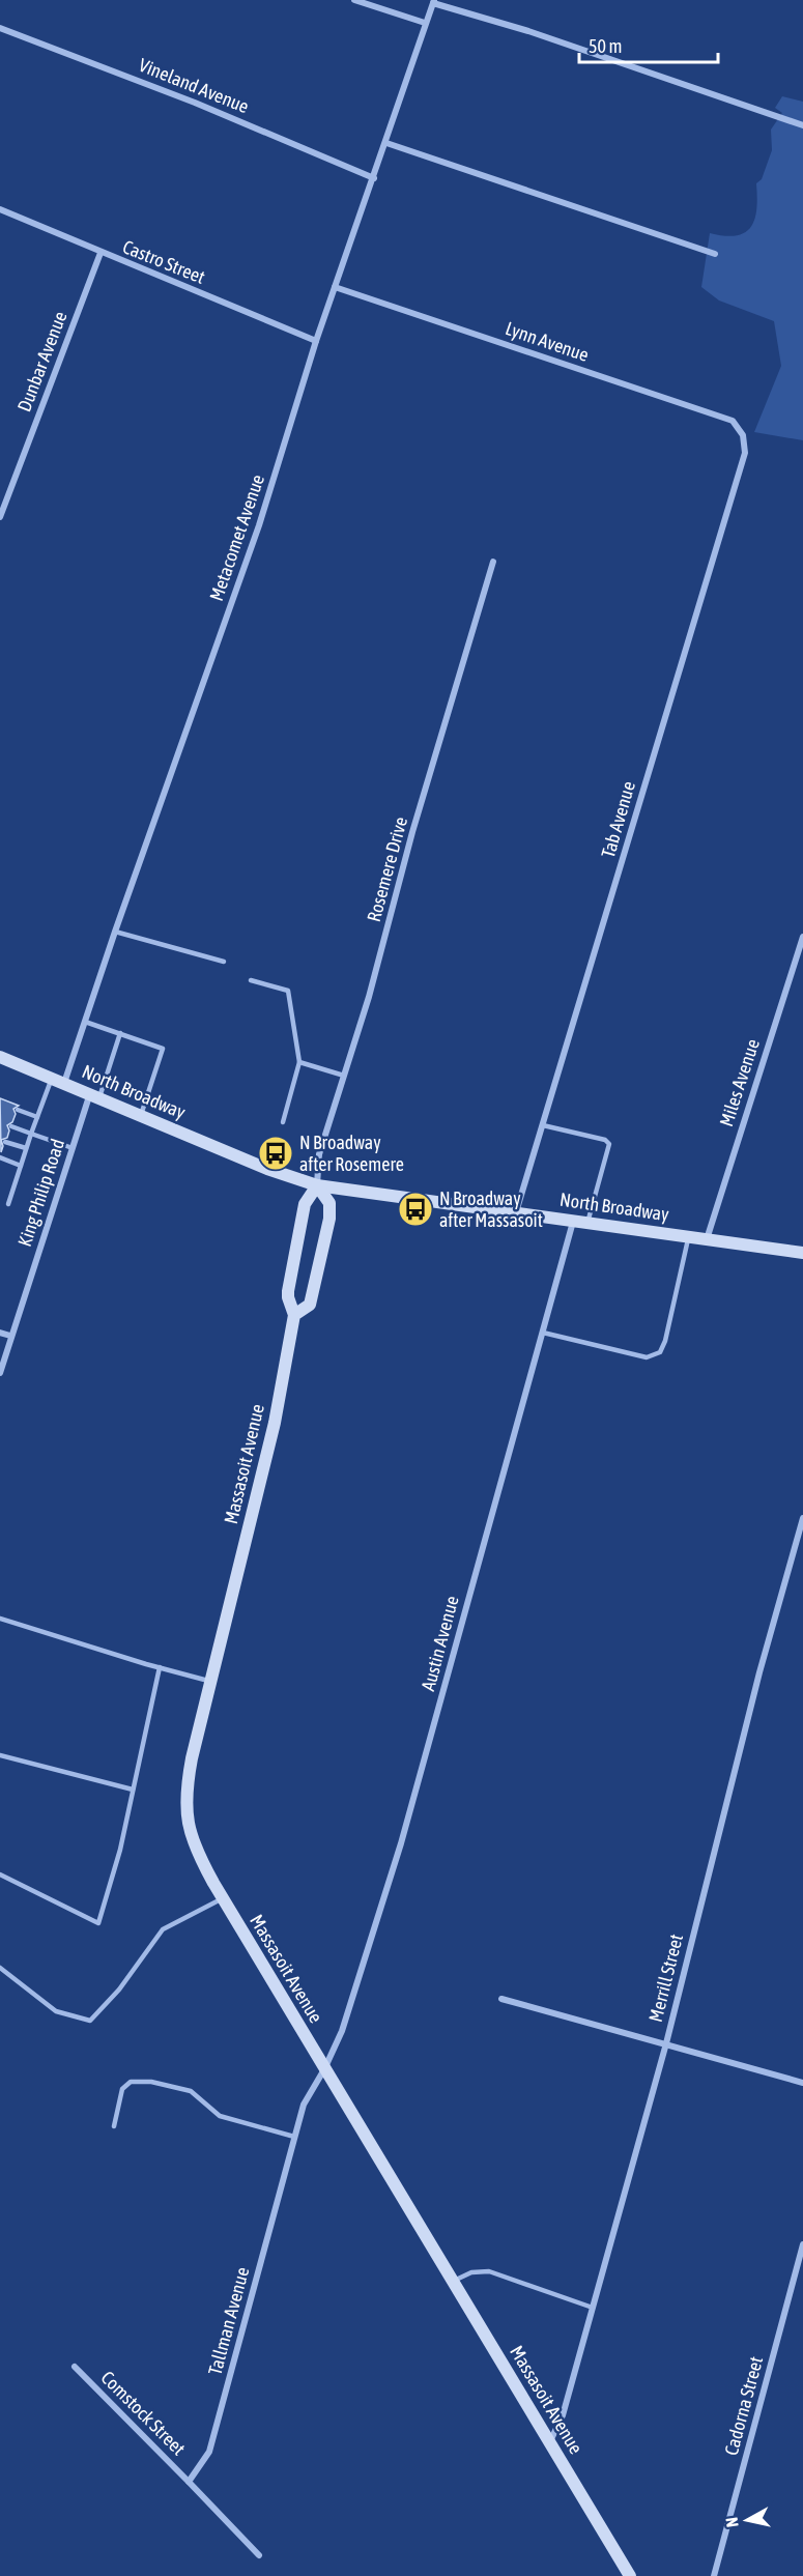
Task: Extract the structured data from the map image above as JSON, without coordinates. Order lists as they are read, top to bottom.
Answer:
{
  "streets": {
    "main road": ["North Broadway", "Massasoit Avenue"],
    "street": [
      "Vineland Avenue",
      "Castro Street",
      "Lynn Avenue",
      "Dunbar Avenue",
      "Metacomet Avenue",
      "Tab Avenue",
      "Rosemere Drive",
      "Miles Avenue",
      "King Philip Road",
      "Austin Avenue",
      "Merrill Street",
      "Tallman Avenue",
      "Cadorna Street",
      "Comstock Street"
    ]
  },
  "crossings": [
    ["Vineland Avenue", "Metacomet Avenue"],
    ["Castro Street", "Dunbar Avenue"],
    ["Castro Street", "Metacomet Avenue"],
    ["Lynn Avenue", "Metacomet Avenue"],
    ["Lynn Avenue", "Tab Avenue"],
    ["Metacomet Avenue", "North Broadway"],
    ["Tab Avenue", "North Broadway"],
    ["Rosemere Drive", "North Broadway"],
    ["Rosemere Drive", "Massasoit Avenue"],
    ["Miles Avenue", "North Broadway"],
    ["North Broadway", "King Philip Road"],
    ["North Broadway", "Massasoit Avenue"],
    ["North Broadway", "Austin Avenue"],
    ["Massasoit Avenue", "Austin Avenue"],
    ["Massasoit Avenue", "Merrill Street"],
    ["Massasoit Avenue", "Tallman Avenue"],
    ["Austin Avenue", "Tallman Avenue"],
    ["Tallman Avenue", "Comstock Street"]
  ],
  "places": {
    "bus stop": ["N Broadway after Rosemere", "N Broadway after Massasoit"]
  },
  "scale_bar": "50 m",
  "north": "left"
}
